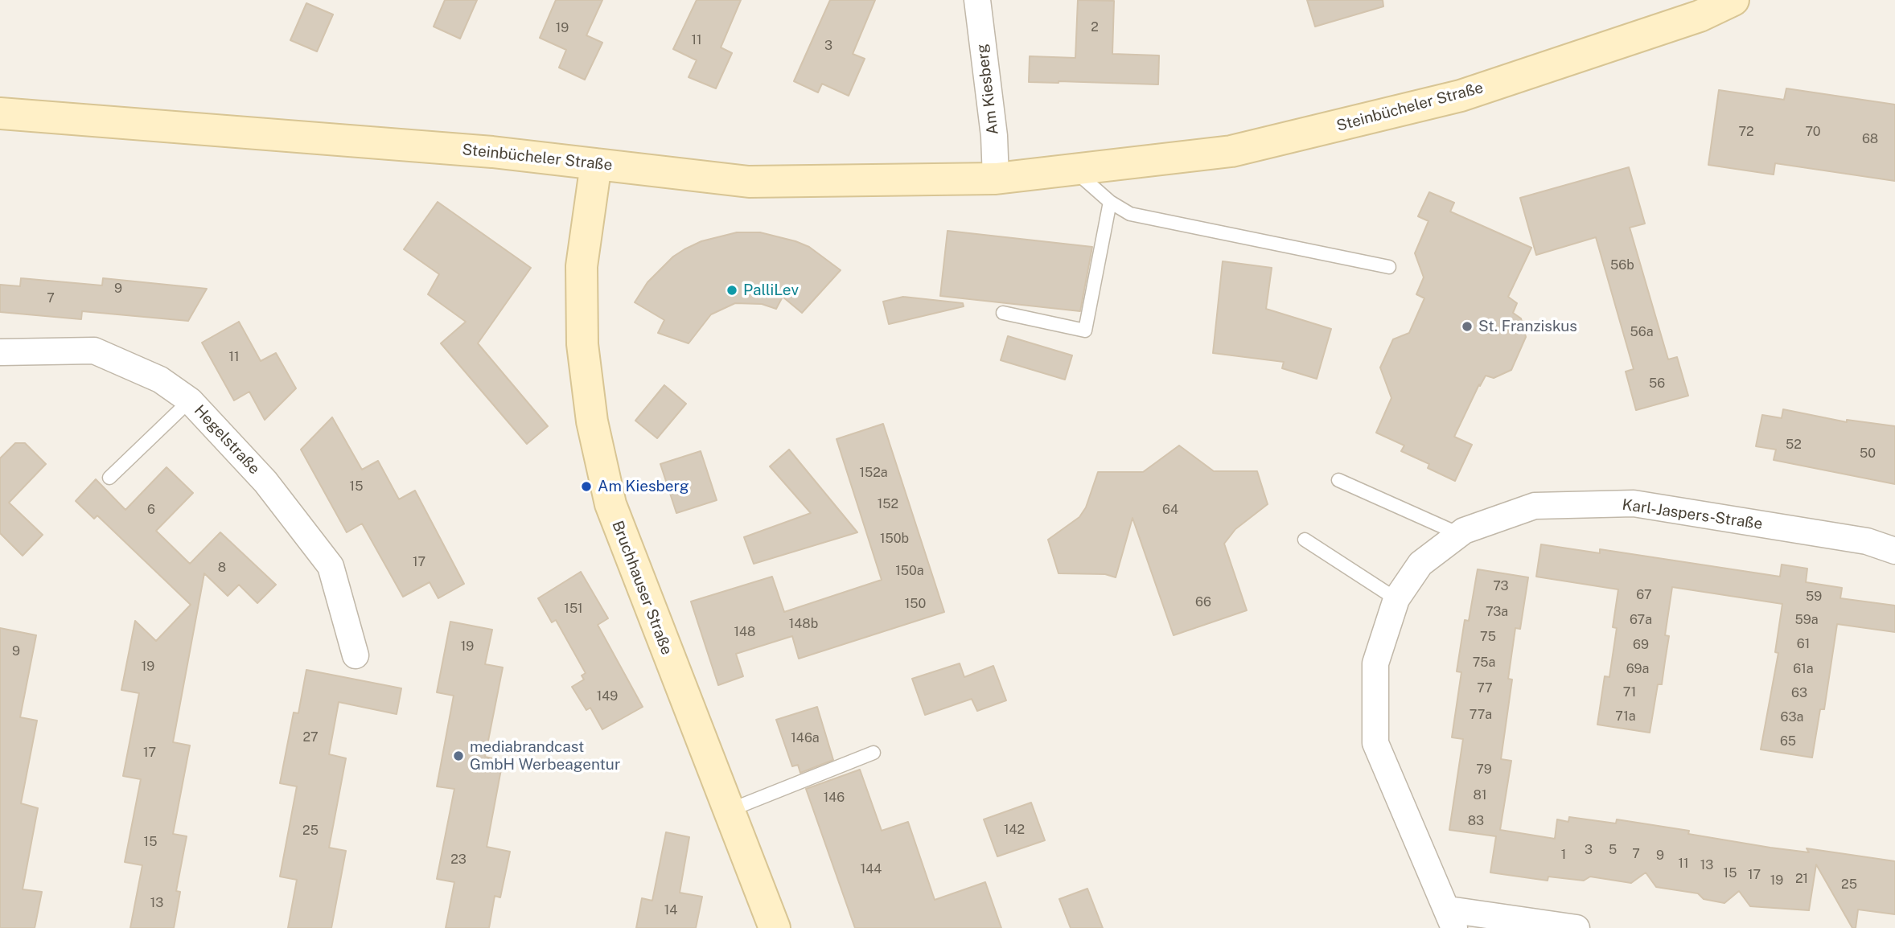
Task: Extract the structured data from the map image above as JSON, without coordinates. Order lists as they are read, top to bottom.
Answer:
{
  "streets": {
    "street": [
      "Am Kiesberg",
      "Steinbücheler Straße",
      "Hegelstraße",
      "Karl-Jaspers-Straße",
      "Bruchhauser Straße"
    ]
  },
  "crossings": [
    ["Am Kiesberg", "Steinbücheler Straße"],
    ["Steinbücheler Straße", "Bruchhauser Straße"]
  ],
  "places": [
    "PalliLev",
    "St. Franziskus",
    "Am Kiesberg",
    "mediabrandcast GmbH Werbeagentur"
  ],
  "house_numbers": [
    "2",
    "19",
    "11",
    "3",
    "72",
    "70",
    "68",
    "56b",
    "9",
    "7",
    "56a",
    "11",
    "56",
    "52",
    "50",
    "152a",
    "15",
    "152",
    "6",
    "64",
    "150b",
    "17",
    "8",
    "150a",
    "73",
    "67",
    "59",
    "66",
    "150",
    "151",
    "73a",
    "67a",
    "59a",
    "148b",
    "148",
    "75",
    "61",
    "69",
    "19",
    "9",
    "75a",
    "19",
    "69a",
    "61a",
    "77",
    "71",
    "63",
    "149",
    "77a",
    "71a",
    "63a",
    "27",
    "146a",
    "65",
    "17",
    "79",
    "81",
    "146",
    "83",
    "142",
    "25",
    "15",
    "3",
    "5",
    "7",
    "1",
    "9",
    "23",
    "11",
    "13",
    "144",
    "15",
    "17",
    "21",
    "19",
    "25",
    "13",
    "14"
  ]
}
